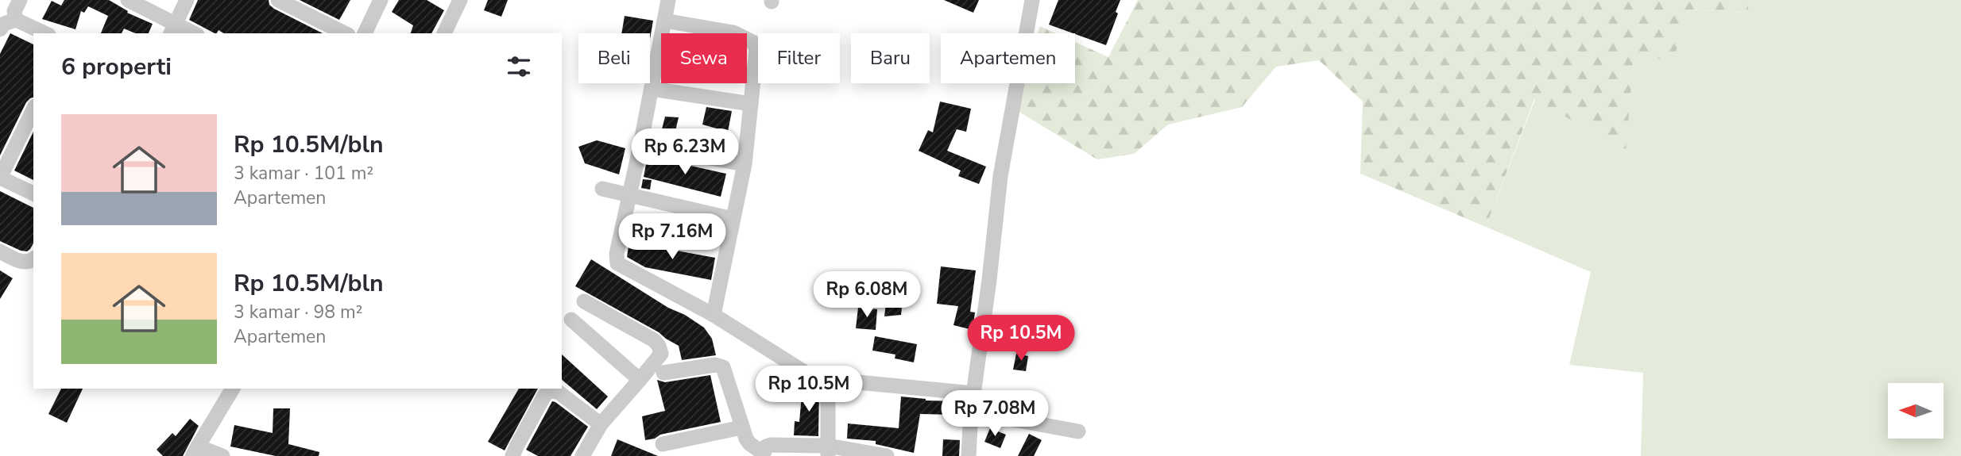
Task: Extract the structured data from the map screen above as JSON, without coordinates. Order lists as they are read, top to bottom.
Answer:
{
  "north": "left",
  "page": {
    "chip": [
      "Beli",
      "Sewa",
      "Filter",
      "Baru",
      "Apartemen"
    ],
    "heading": "6 properti",
    "list": [
      {
        "name": "Rp 10.5M/bln",
        "note": "3 kamar · 101 m² · Apartemen"
      },
      {
        "name": "Rp 10.5M/bln",
        "note": "3 kamar · 98 m² · Apartemen"
      }
    ],
    "price": [
      "Rp 6.23M",
      "Rp 7.16M",
      "Rp 6.08M",
      "Rp 10.5M",
      "Rp 10.5M",
      "Rp 7.08M"
    ]
  }
}
